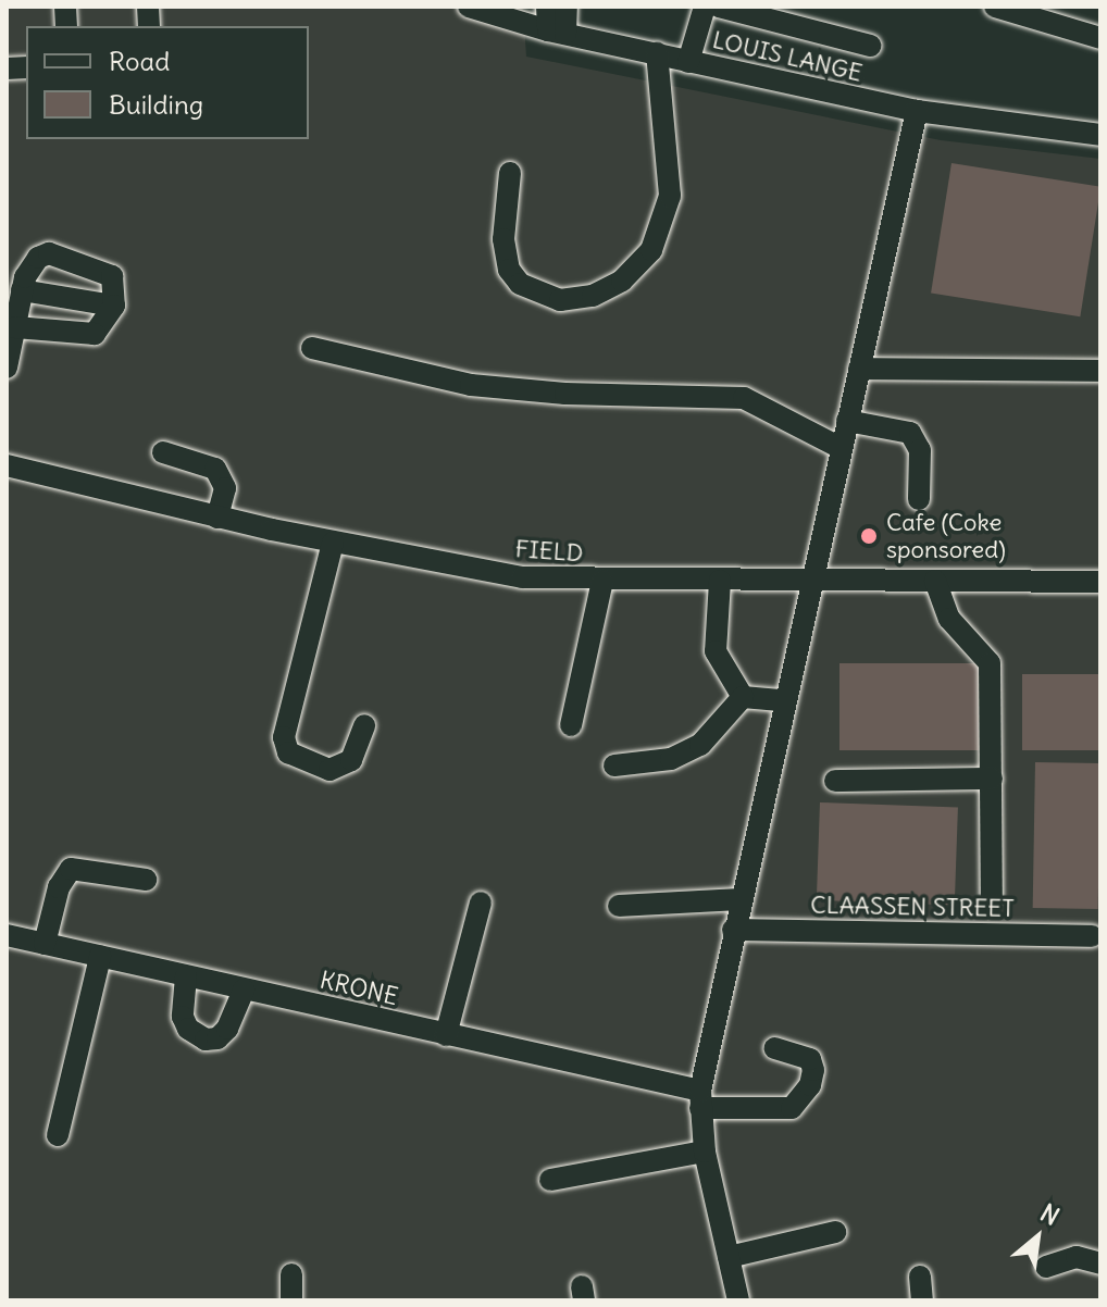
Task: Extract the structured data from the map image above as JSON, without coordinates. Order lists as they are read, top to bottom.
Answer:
{
  "streets": {
    "street": [
      "LOUIS LANGE",
      "FIELD",
      "CLAASSEN STREET",
      "KRONE"
    ]
  },
  "places": ["Cafe (Coke sponsored)"],
  "legend": ["Road", "Building"],
  "north": "top right"
}
